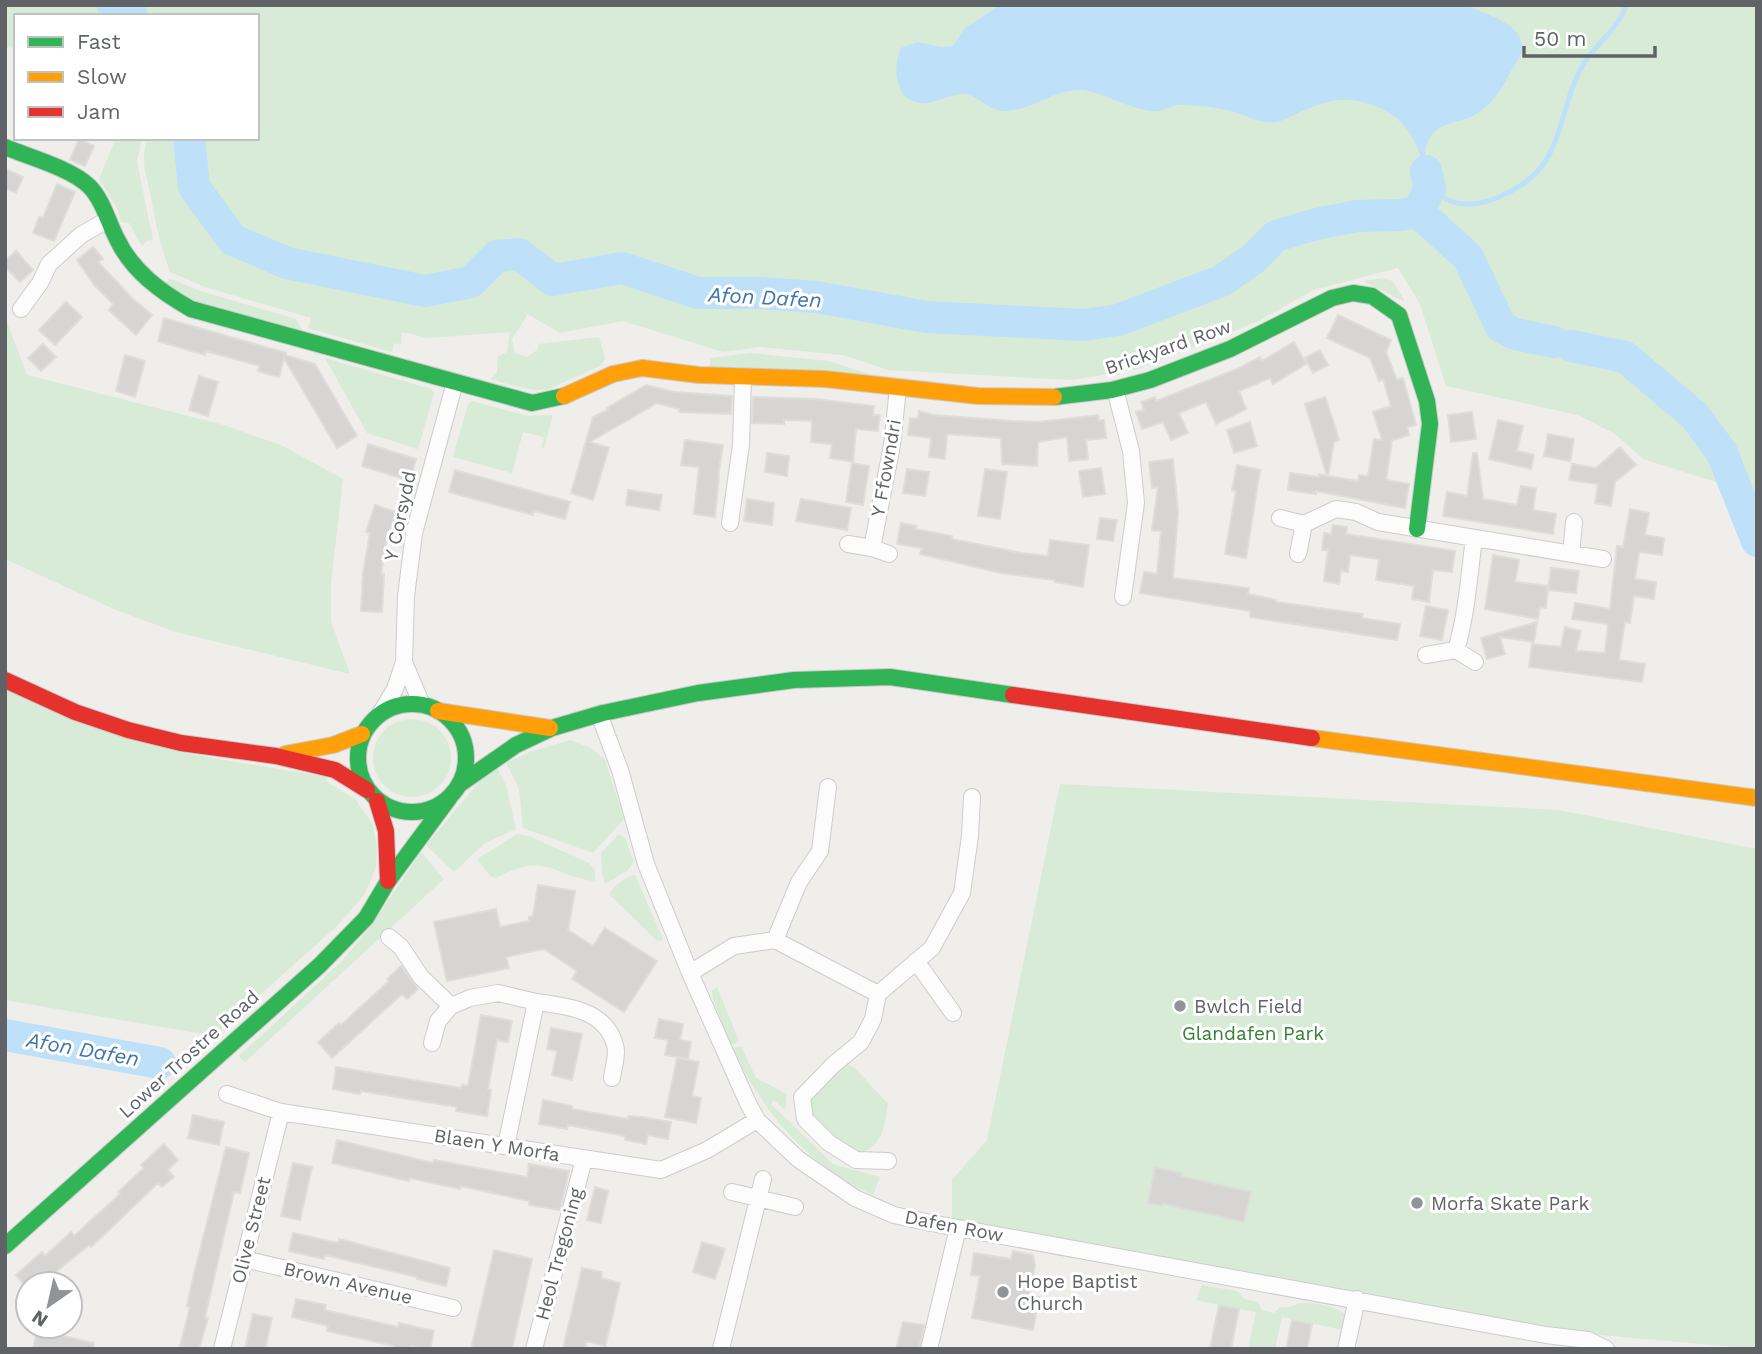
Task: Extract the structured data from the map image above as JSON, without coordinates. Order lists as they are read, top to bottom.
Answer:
{
  "streets": {
    "main road": ["Brickyard Row", "Lower Trostre Road"],
    "street": [
      "Y Ffowndri",
      "Y Corsydd",
      "Blaen Y Morfa",
      "Dafen Row",
      "Olive Street",
      "Heol Tregoning",
      "Brown Avenue"
    ]
  },
  "crossings": [
    ["Brickyard Row", "Y Ffowndri"],
    ["Brickyard Row", "Y Corsydd"],
    ["Y Corsydd", "Lower Trostre Road"],
    ["Blaen Y Morfa", "Dafen Row"],
    ["Blaen Y Morfa", "Olive Street"],
    ["Blaen Y Morfa", "Heol Tregoning"],
    ["Olive Street", "Brown Avenue"]
  ],
  "water": ["Afon Dafen"],
  "parks": ["Glandafen Park"],
  "places": ["Bwlch Field", "Morfa Skate Park", "Hope Baptist Church"],
  "legend": ["Fast", "Slow", "Jam"],
  "scale_bar": "50 m",
  "north": "bottom left"
}
